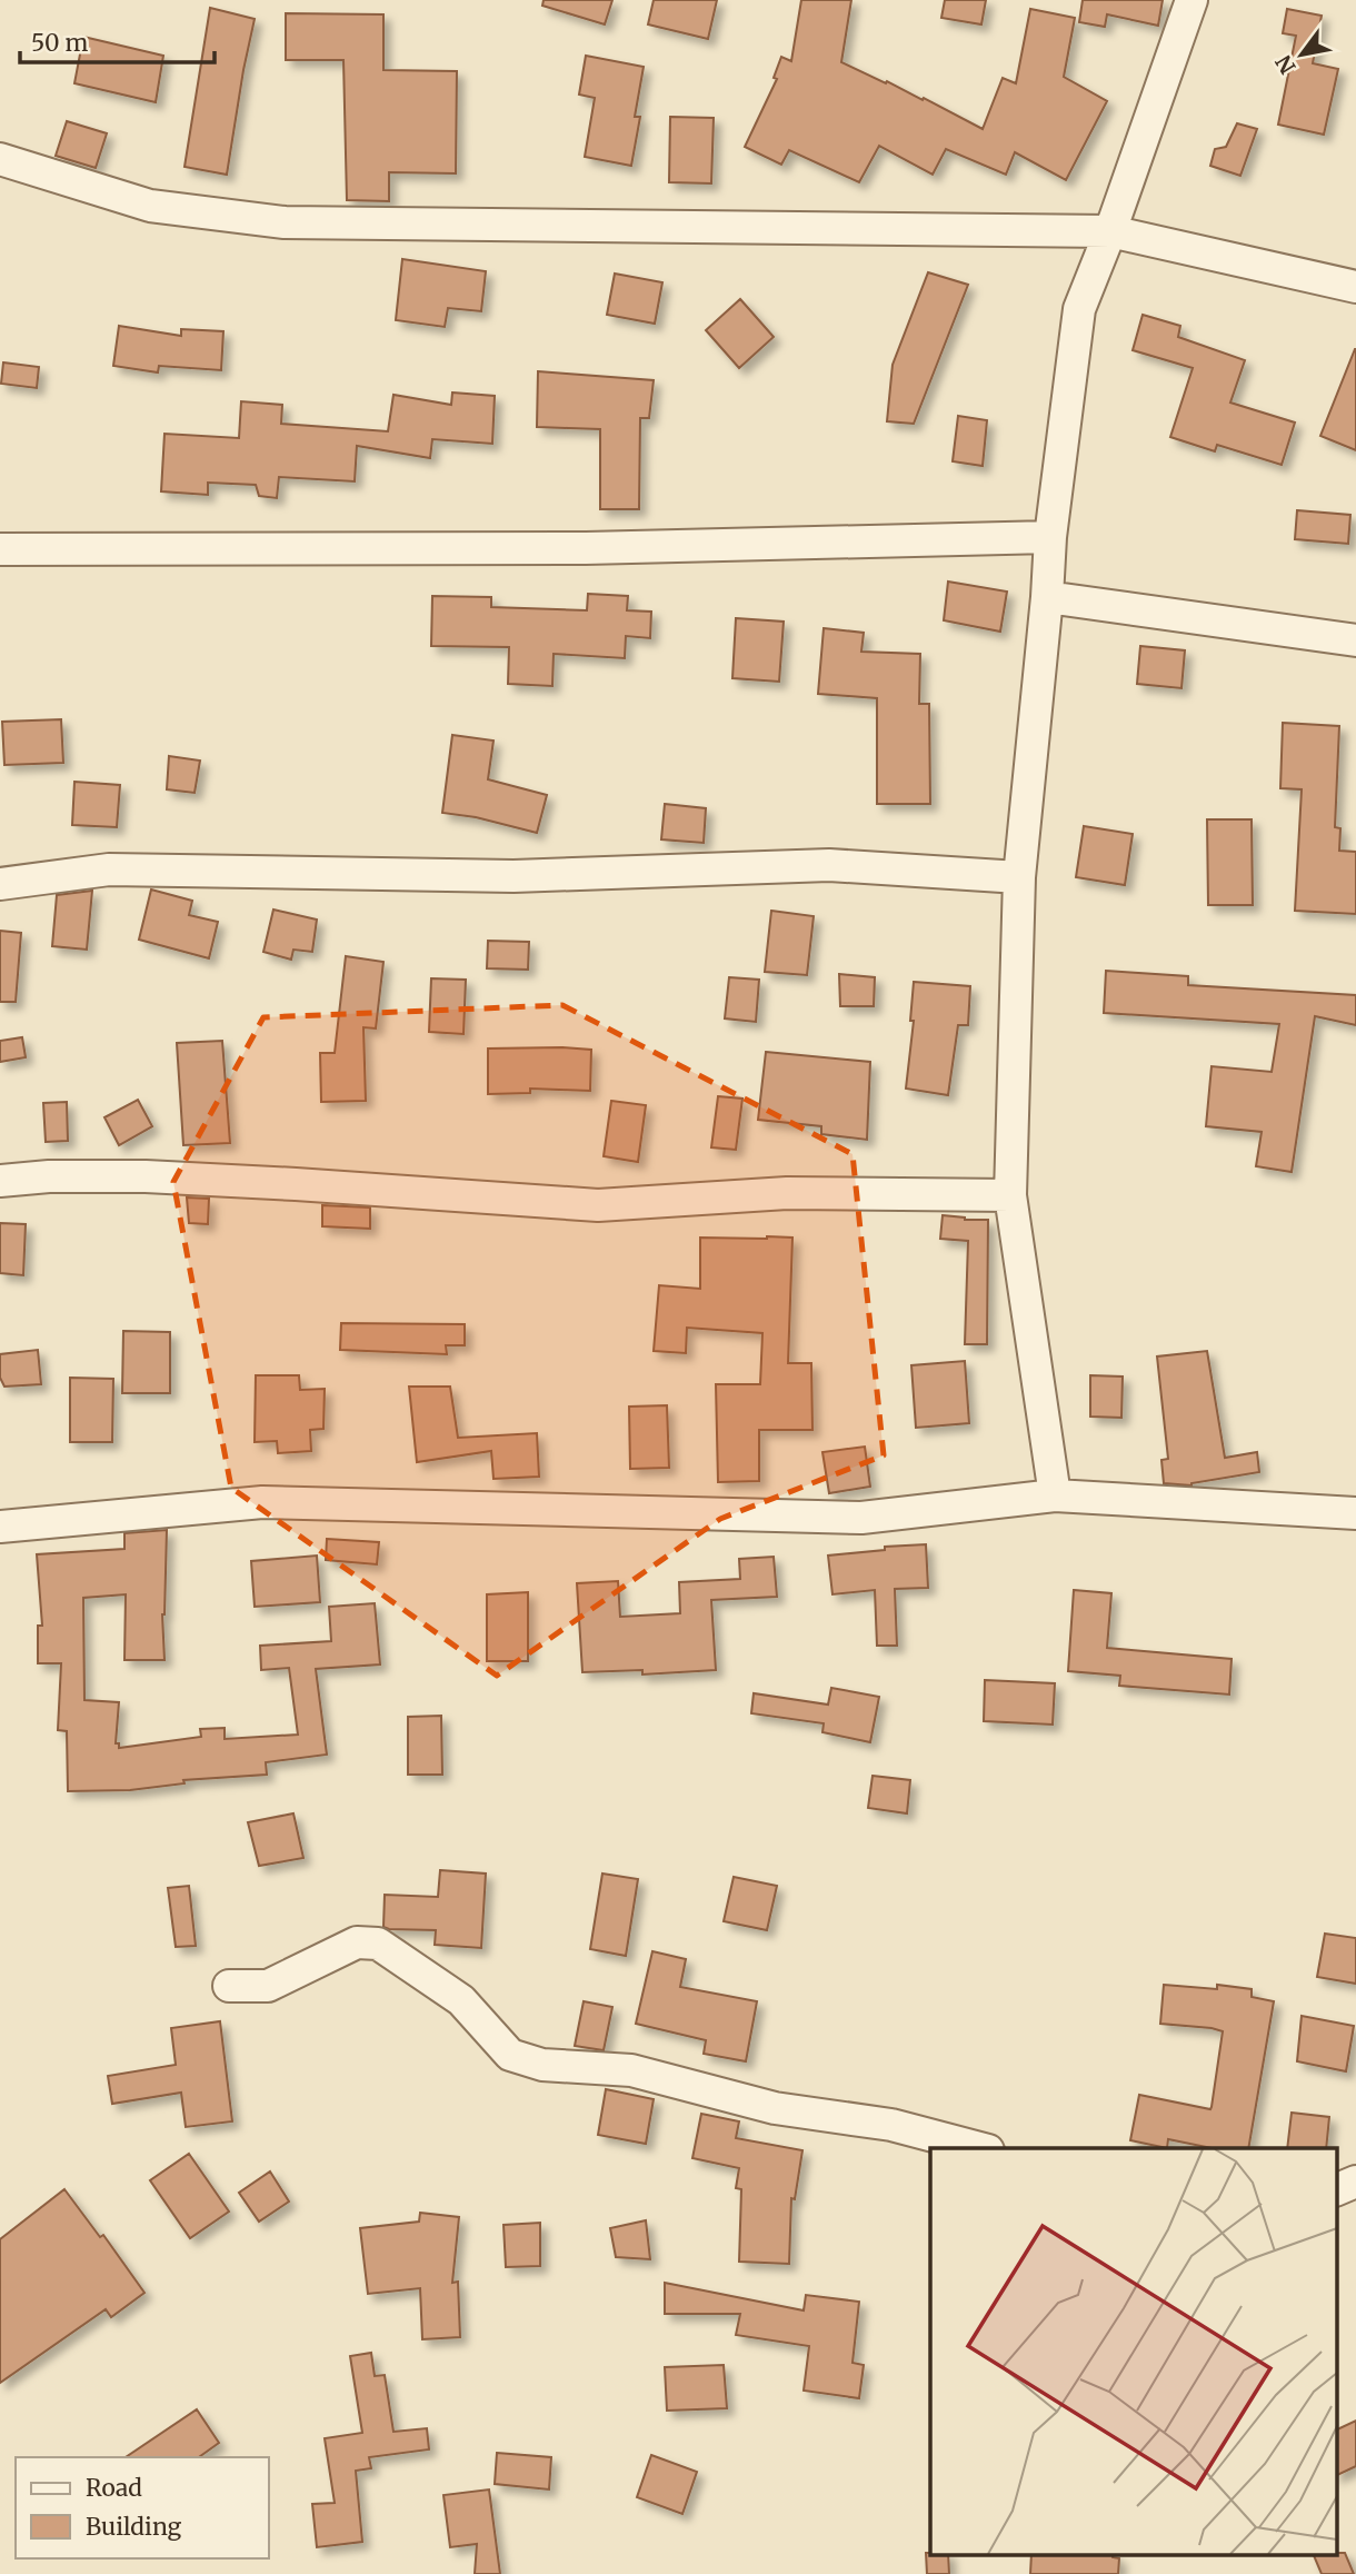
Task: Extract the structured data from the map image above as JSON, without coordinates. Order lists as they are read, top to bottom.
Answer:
{
  "legend": ["Road", "Building"],
  "scale_bar": "50 m",
  "north": "bottom left"
}
